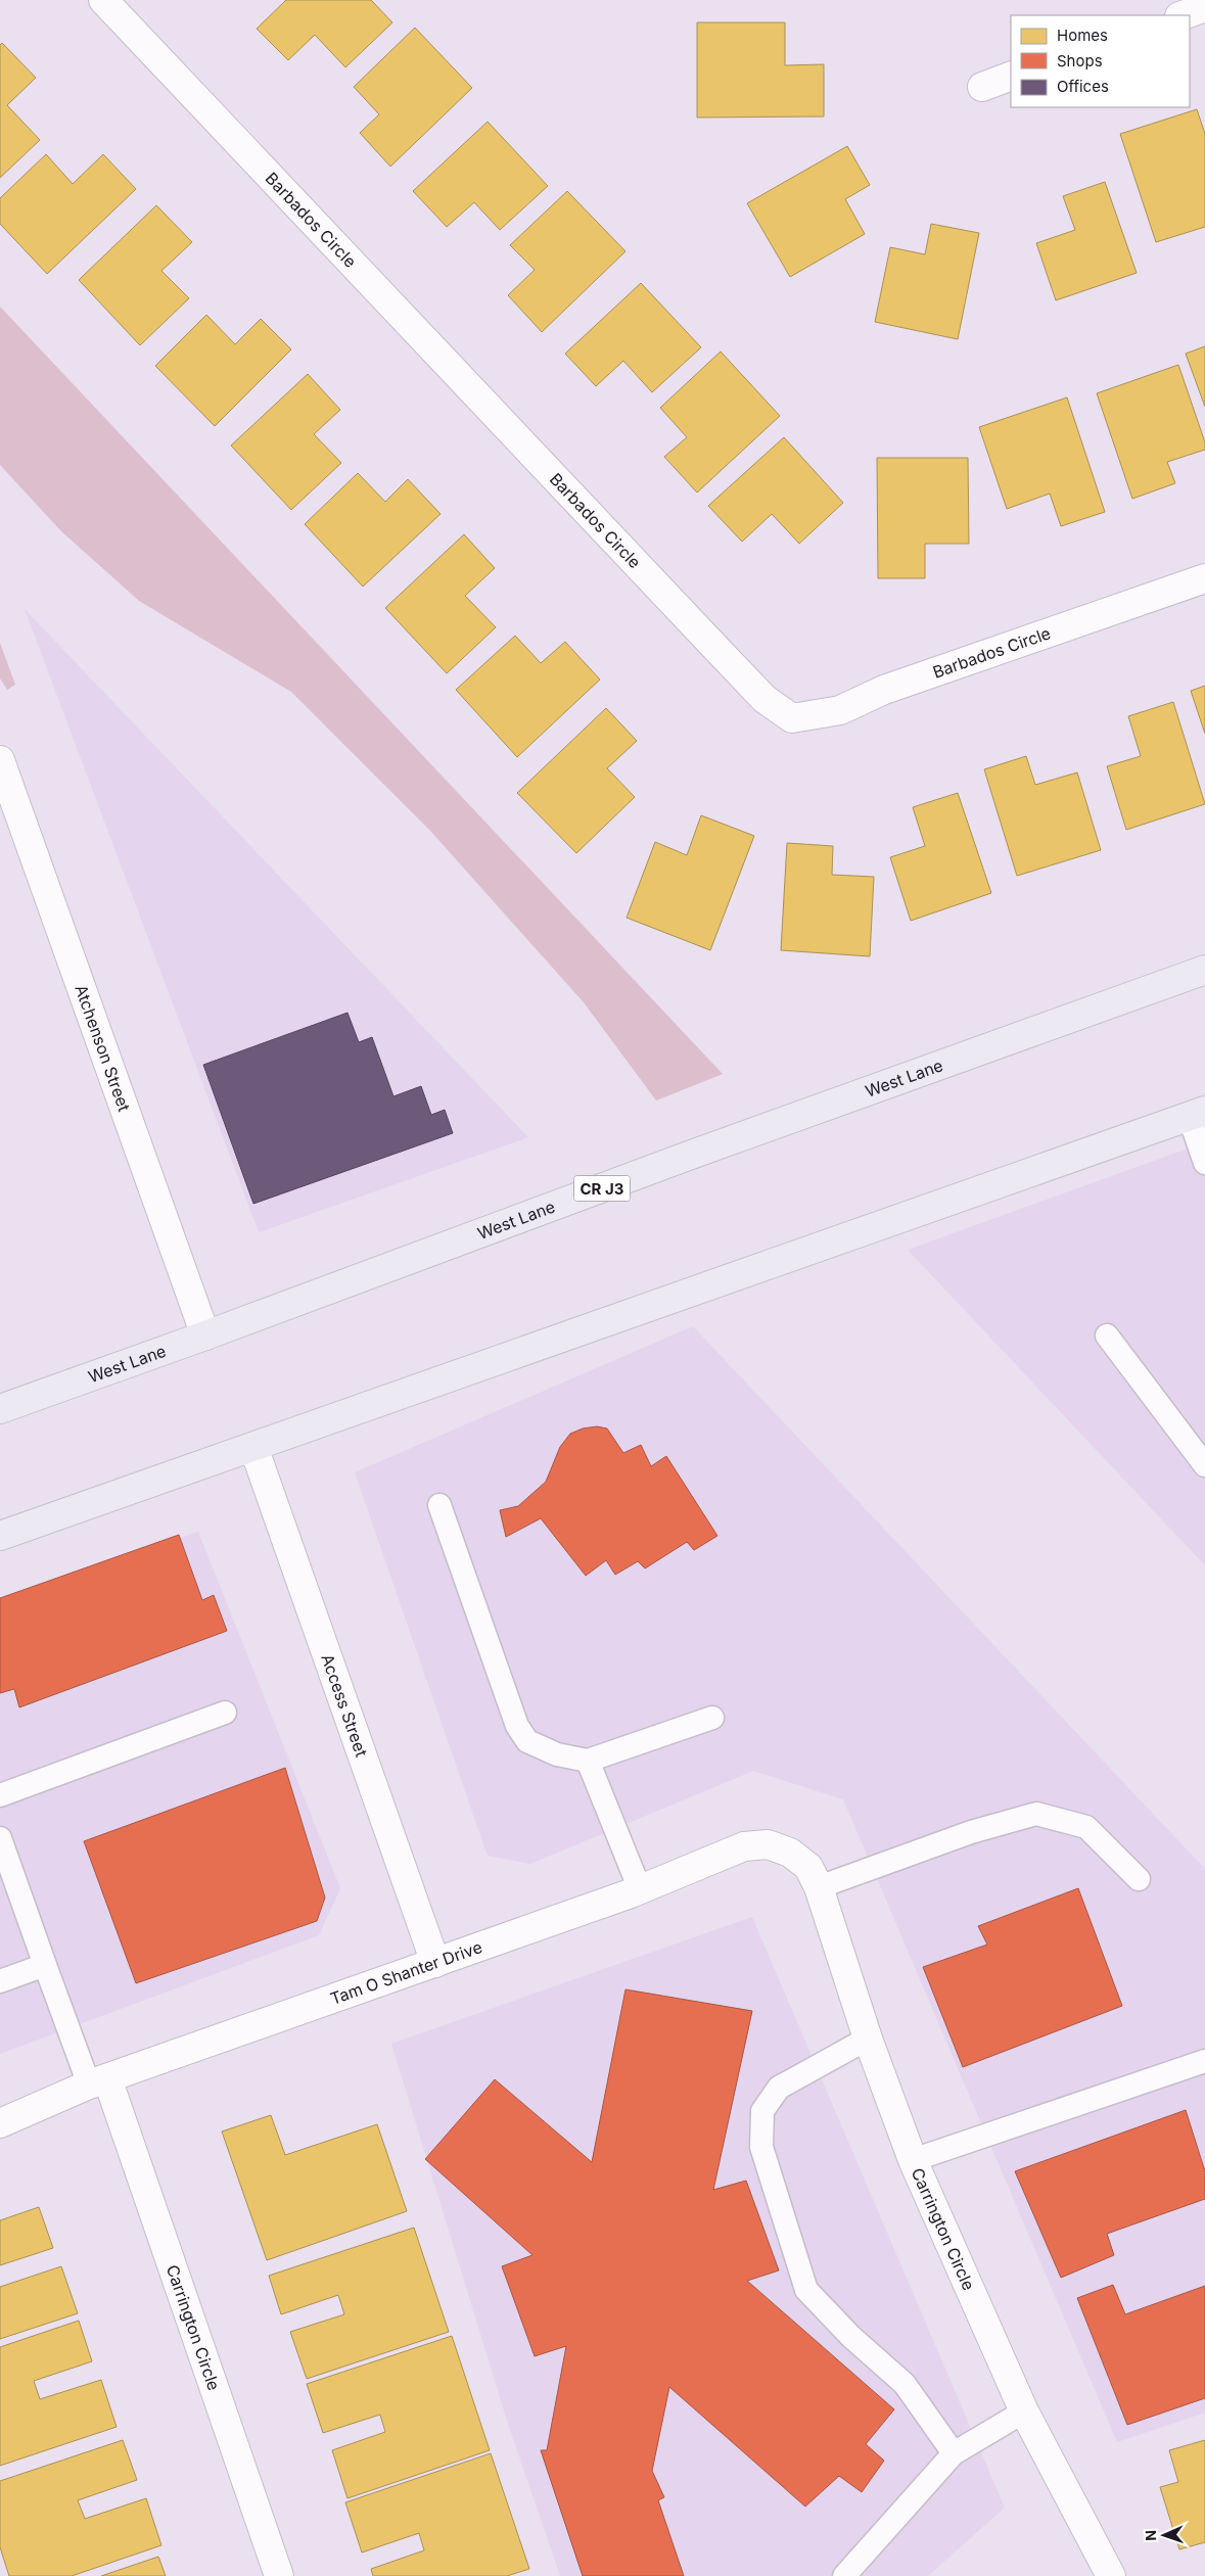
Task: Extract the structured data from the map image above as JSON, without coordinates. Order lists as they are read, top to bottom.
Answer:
{
  "streets": {
    "main road": ["West Lane", "CR J3"],
    "street": [
      "Barbados Circle",
      "Atchenson Street",
      "Access Street",
      "Tam O Shanter Drive",
      "Carrington Circle"
    ]
  },
  "crossings": [
    ["Atchenson Street", "West Lane"],
    ["Access Street", "Tam O Shanter Drive"],
    ["Tam O Shanter Drive", "Carrington Circle"]
  ],
  "legend": ["Homes", "Shops", "Offices"],
  "north": "left"
}
